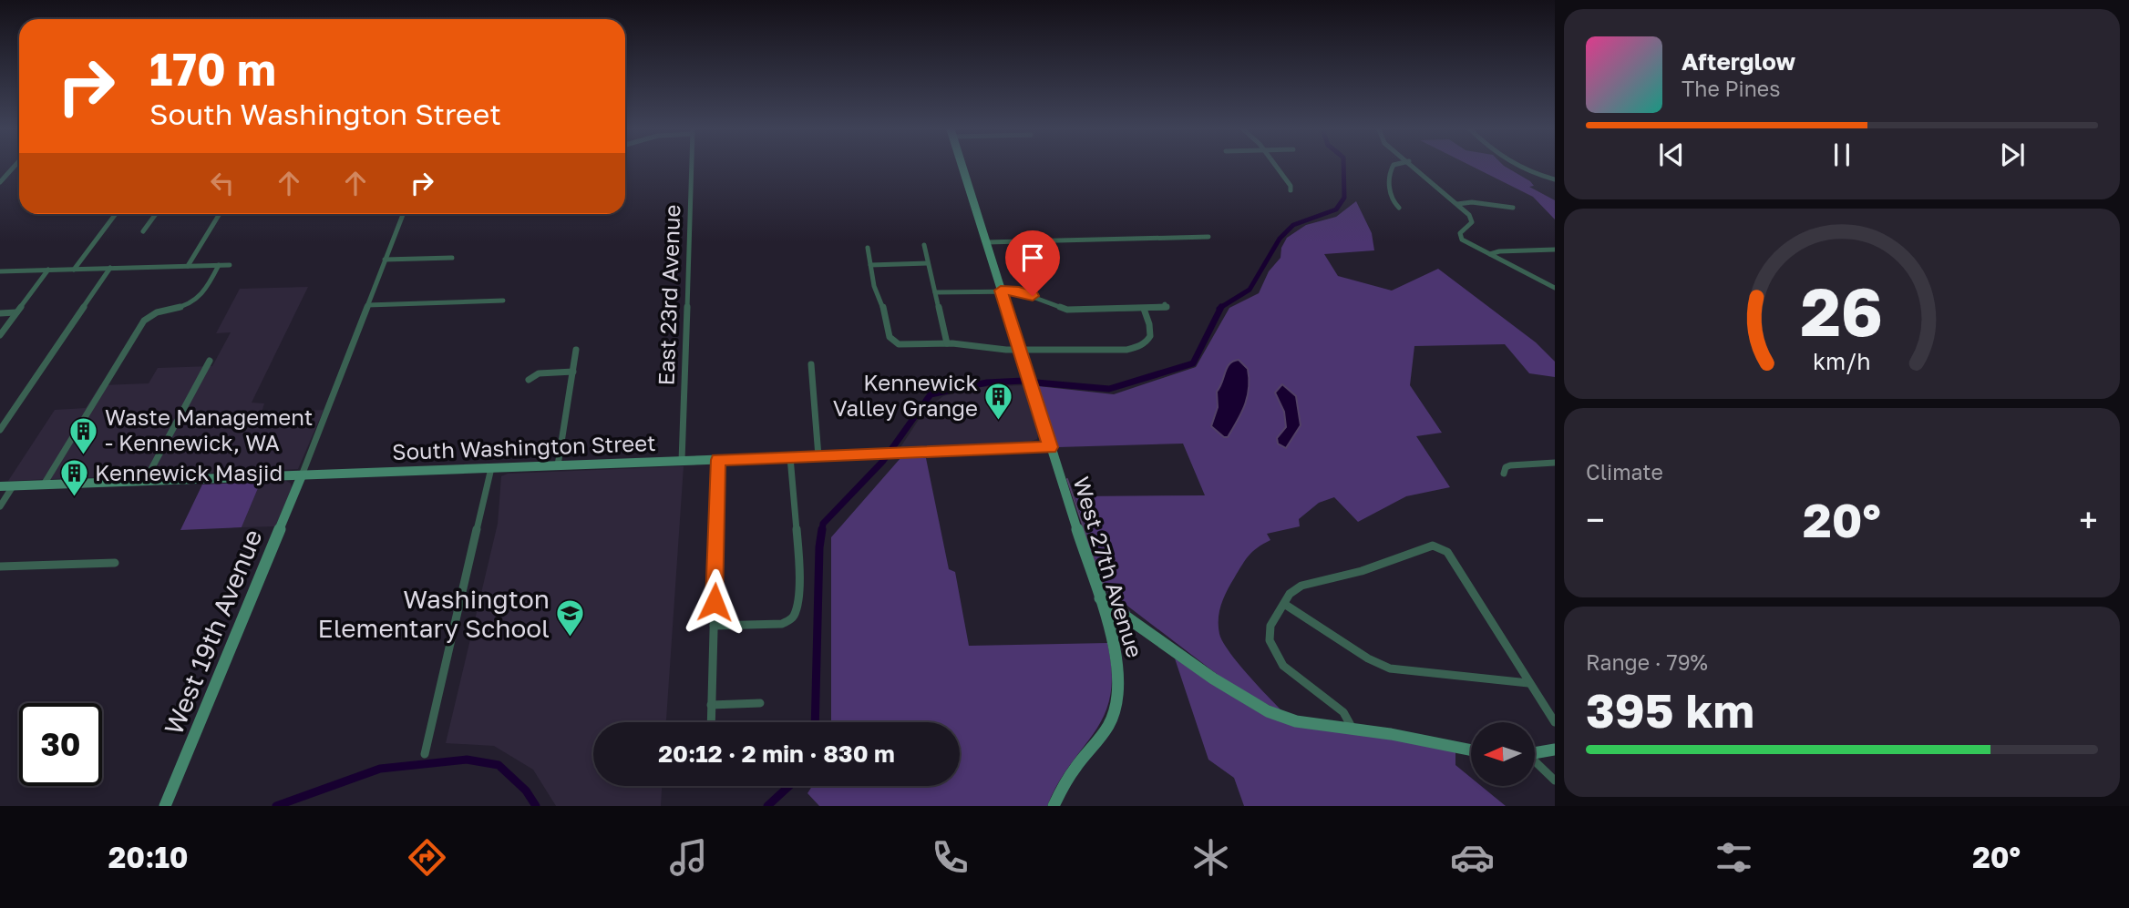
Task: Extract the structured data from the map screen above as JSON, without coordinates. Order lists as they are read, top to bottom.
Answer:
{
  "streets": {
    "main road": ["South Washington Street", "West 27th Avenue", "West 19th Avenue"],
    "street": ["East 23rd Avenue"]
  },
  "crossings": [
    ["East 23rd Avenue", "South Washington Street"],
    ["South Washington Street", "West 27th Avenue"],
    ["South Washington Street", "West 19th Avenue"]
  ],
  "places": {
    "building": ["Kennewick Valley Grange", "Waste Management - Kennewick, WA", "Kennewick Masjid"],
    "school or university": ["Washington Elementary School"]
  },
  "north": "left",
  "page": {
    "turn": ["170 m", "South Washington Street"],
    "song": ["Afterglow", "The Pines"],
    "tile": [
      "Climate",
      ["Range · 79%", "395 km"]
    ],
    "heat": ["−", "20°", "+"],
    "limit": "30",
    "trip": "20:12 · 2 min · 830 m",
    "tabs": ["20:10", "20°"],
    "gauge": ["26", "km/h"]
  }
}
